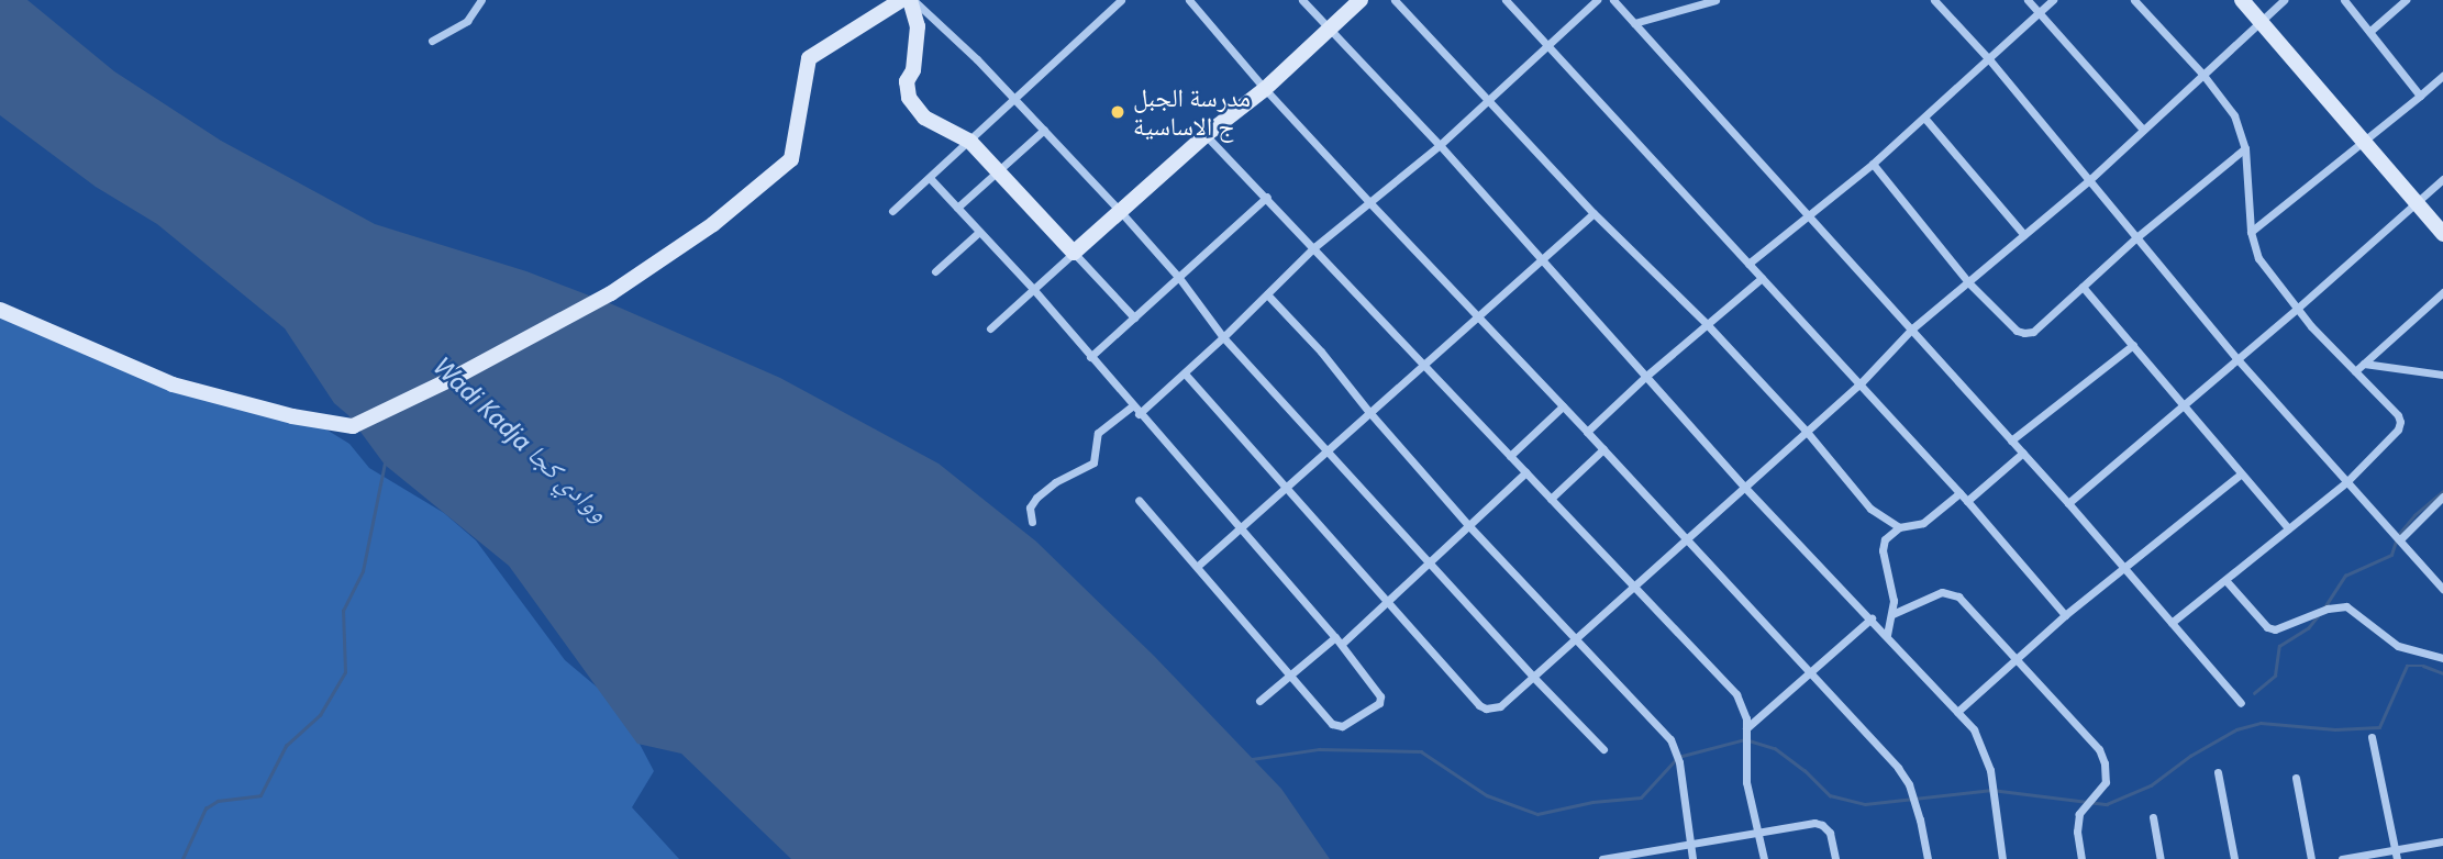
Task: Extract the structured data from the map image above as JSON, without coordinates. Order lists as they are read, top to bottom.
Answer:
{
  "water": ["Wadi Kadja ووادي كجا"],
  "places": ["مدرسة الجبل ج الاساسية"]
}
